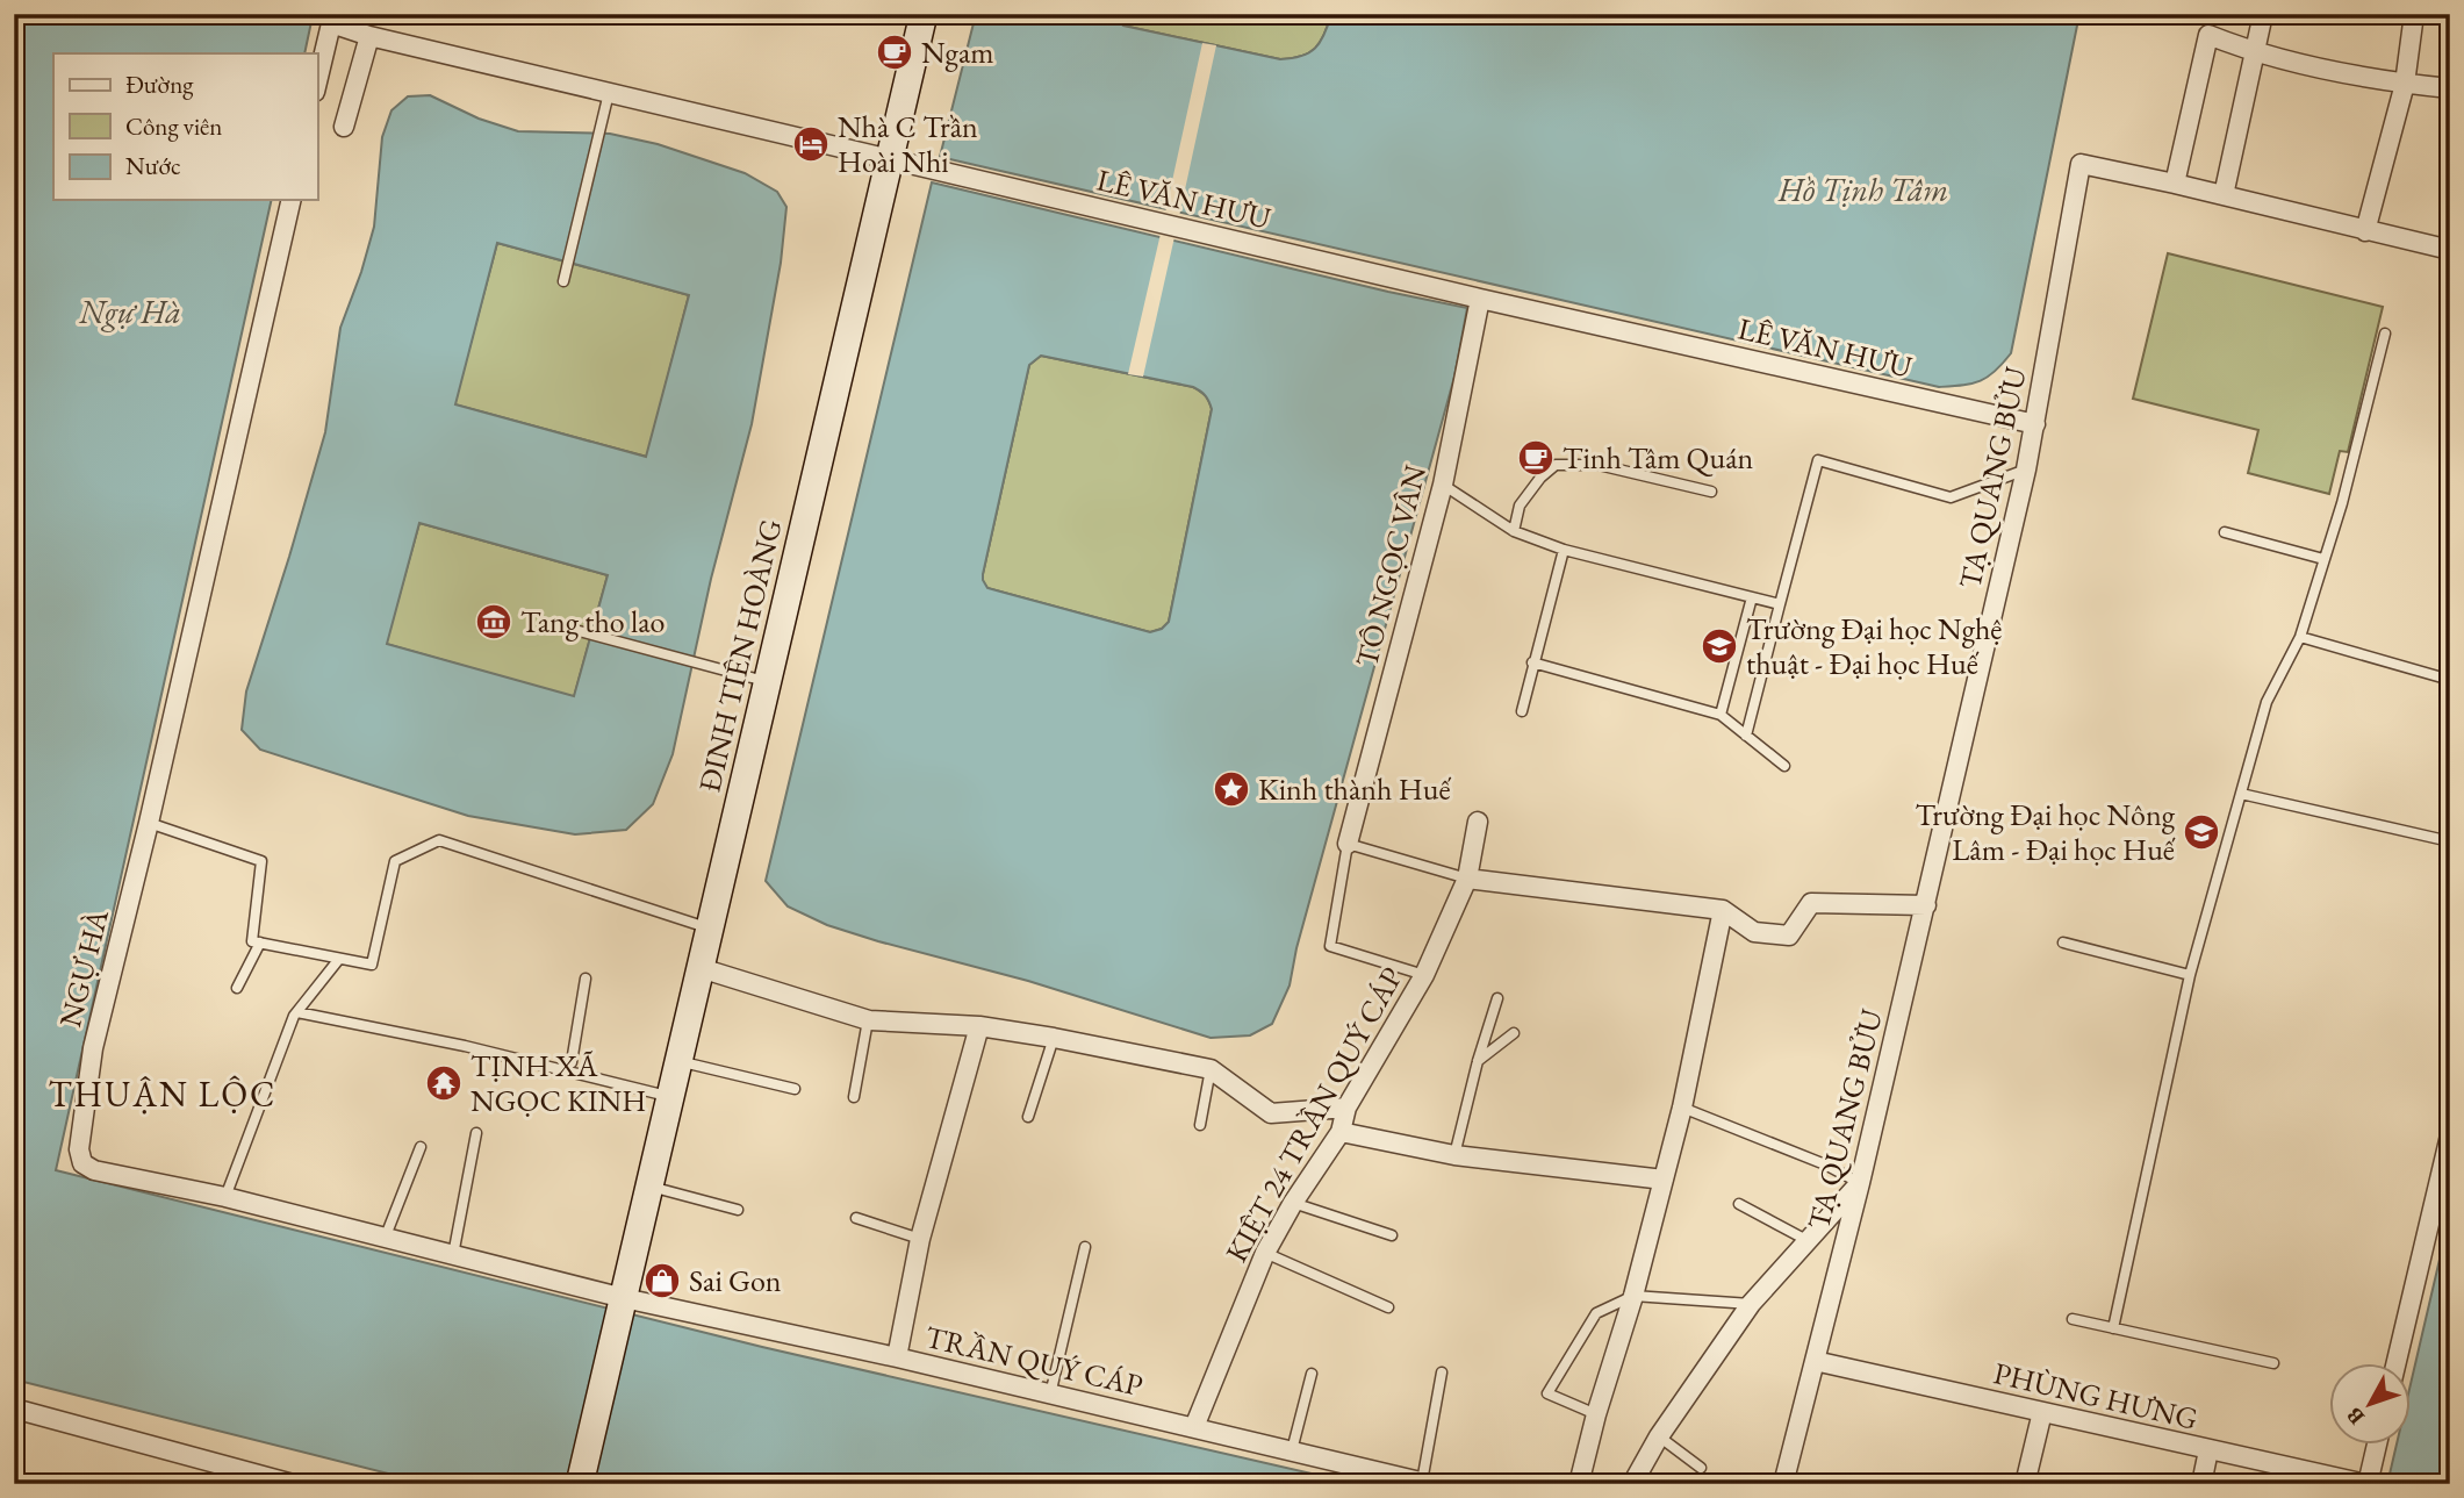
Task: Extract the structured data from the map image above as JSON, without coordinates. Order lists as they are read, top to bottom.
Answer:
{
  "streets": {
    "main road": ["ĐINH TIÊN HOÀNG"],
    "street": [
      "LÊ VĂN HƯU",
      "TẠ QUANG BỬU",
      "TÔ NGỌC VÂN",
      "NGỰ HÀ",
      "KIỆT 24 TRẦN QUÝ CÁP",
      "TRẦN QUÝ CÁP",
      "PHÙNG HƯNG"
    ]
  },
  "crossings": [
    ["LÊ VĂN HƯU", "TẠ QUANG BỬU"],
    ["LÊ VĂN HƯU", "TÔ NGỌC VÂN"],
    ["LÊ VĂN HƯU", "ĐINH TIÊN HOÀNG"],
    ["TẠ QUANG BỬU", "PHÙNG HƯNG"],
    ["ĐINH TIÊN HOÀNG", "NGỰ HÀ"],
    ["ĐINH TIÊN HOÀNG", "TRẦN QUÝ CÁP"],
    ["NGỰ HÀ", "TRẦN QUÝ CÁP"],
    ["KIỆT 24 TRẦN QUÝ CÁP", "TRẦN QUÝ CÁP"]
  ],
  "districts": ["THUẬN LỘC"],
  "water": ["Hồ Tịnh Tâm", "Ngự Hà"],
  "places": {
    "cafe": ["Ngam", "Tinh Tâm Quán"],
    "hotel": ["Nhà C Trần Hoài Nhi"],
    "museum": ["Tang tho lao"],
    "school or university": ["Trường Đại học Nghệ thuật - Đại học Huế", "Trường Đại học Nông Lâm - Đại học Huế"],
    "place": ["Kinh thành Huế"],
    "temple": ["TỊNH XÃ NGỌC KINH"],
    "shop": ["Sai Gon"]
  },
  "legend": ["Đường", "Công viên", "Nước"],
  "north": "bottom left"
}
